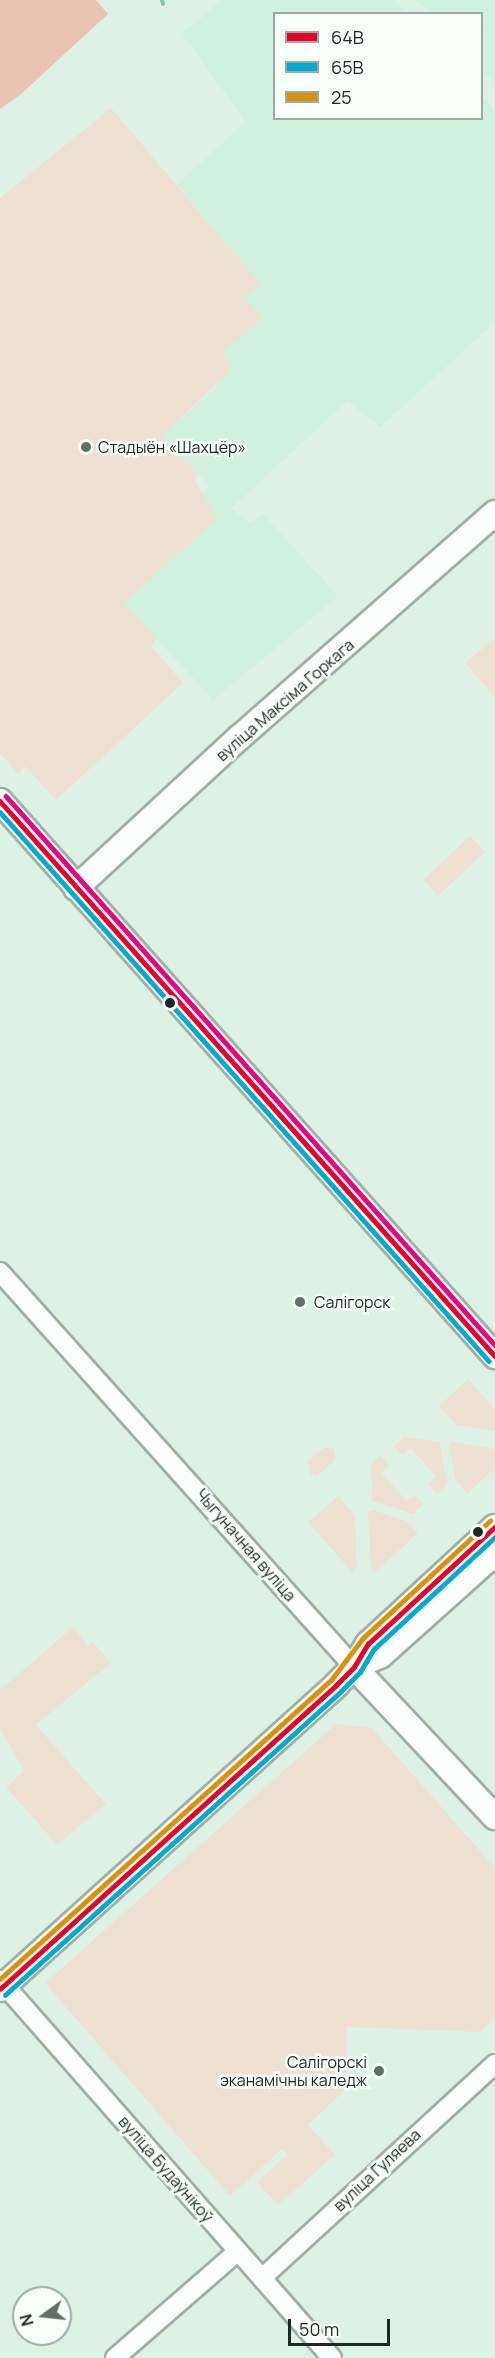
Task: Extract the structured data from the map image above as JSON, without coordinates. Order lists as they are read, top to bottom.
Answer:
{
  "streets": {
    "main road": ["вуліца Максіма Горкага", "Чыгуначная вуліца"],
    "street": ["вуліца Будаўнікоў", "вуліца Гуляева"]
  },
  "crossings": [
    ["вуліца Будаўнікоў", "вуліца Гуляева"]
  ],
  "places": ["Стадыён «Шахцёр»", "Салігорск", "Салігорскі эканамічны каледж"],
  "lines": ["transit line 64В", "transit line 65В", "transit line 25"],
  "legend": ["64В", "65В", "25"],
  "scale_bar": "50 m",
  "north": "left"
}
